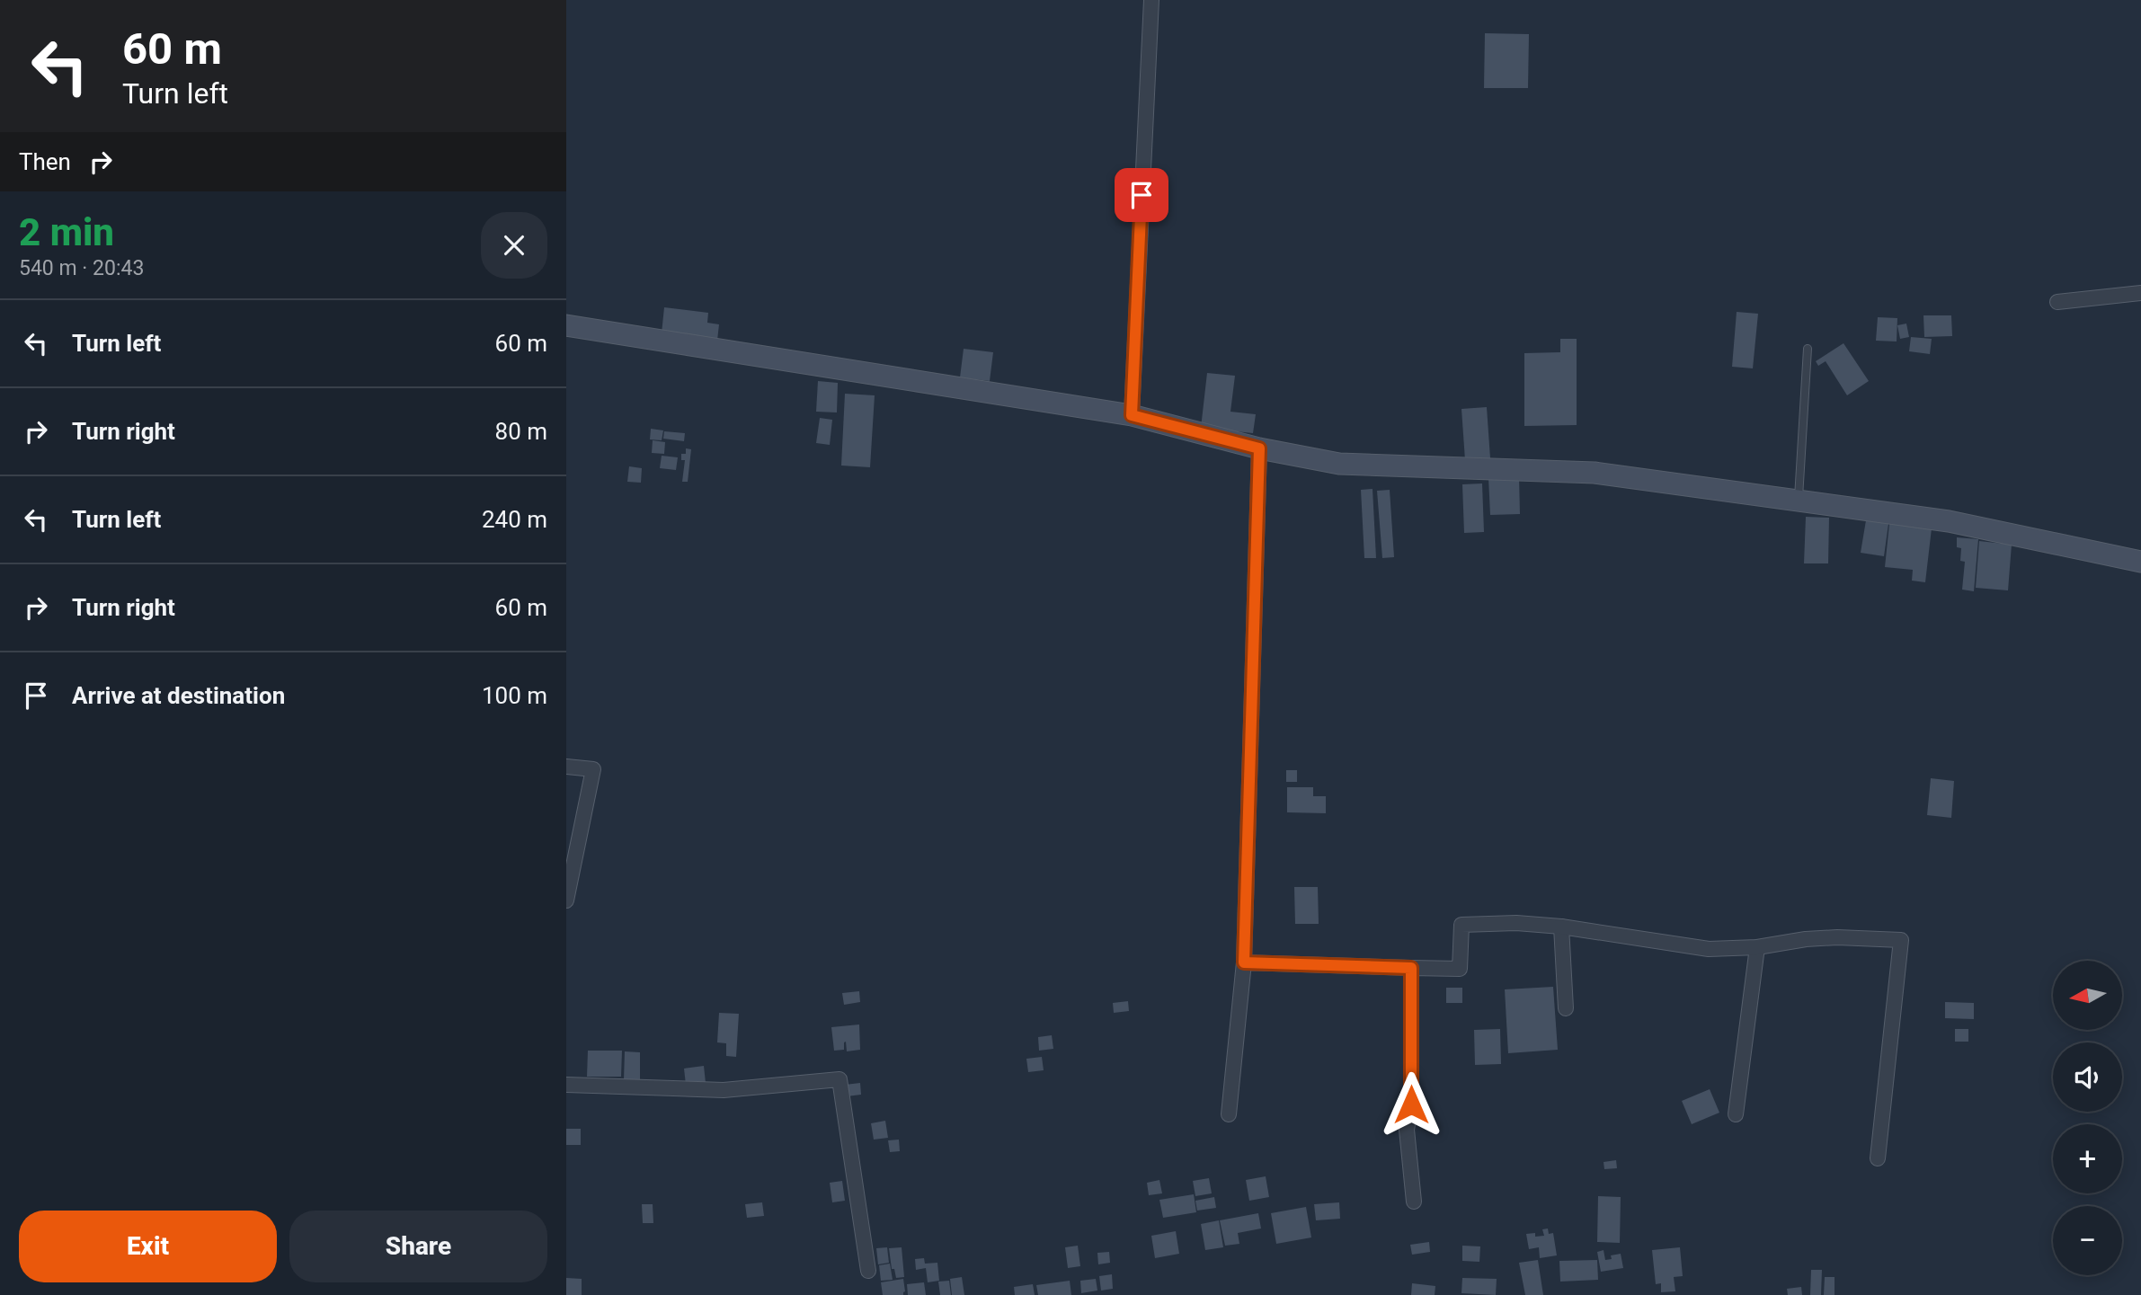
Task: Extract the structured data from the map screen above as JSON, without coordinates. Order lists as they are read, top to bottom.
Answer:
{
  "north": "left",
  "page": {
    "turn": ["60 m", "Turn left"],
    "then": "Then",
    "heading": ["2 min", "540 m · 20:43"],
    "list": [
      {
        "name": "Turn left",
        "value": "60 m"
      },
      {
        "name": "Turn right",
        "value": "80 m"
      },
      {
        "name": "Turn left",
        "value": "240 m"
      },
      {
        "name": "Turn right",
        "value": "60 m"
      },
      {
        "name": "Arrive at destination",
        "value": "100 m"
      }
    ],
    "map_buttons": ["+", "−"],
    "buttons": ["Exit", "Share"]
  }
}
